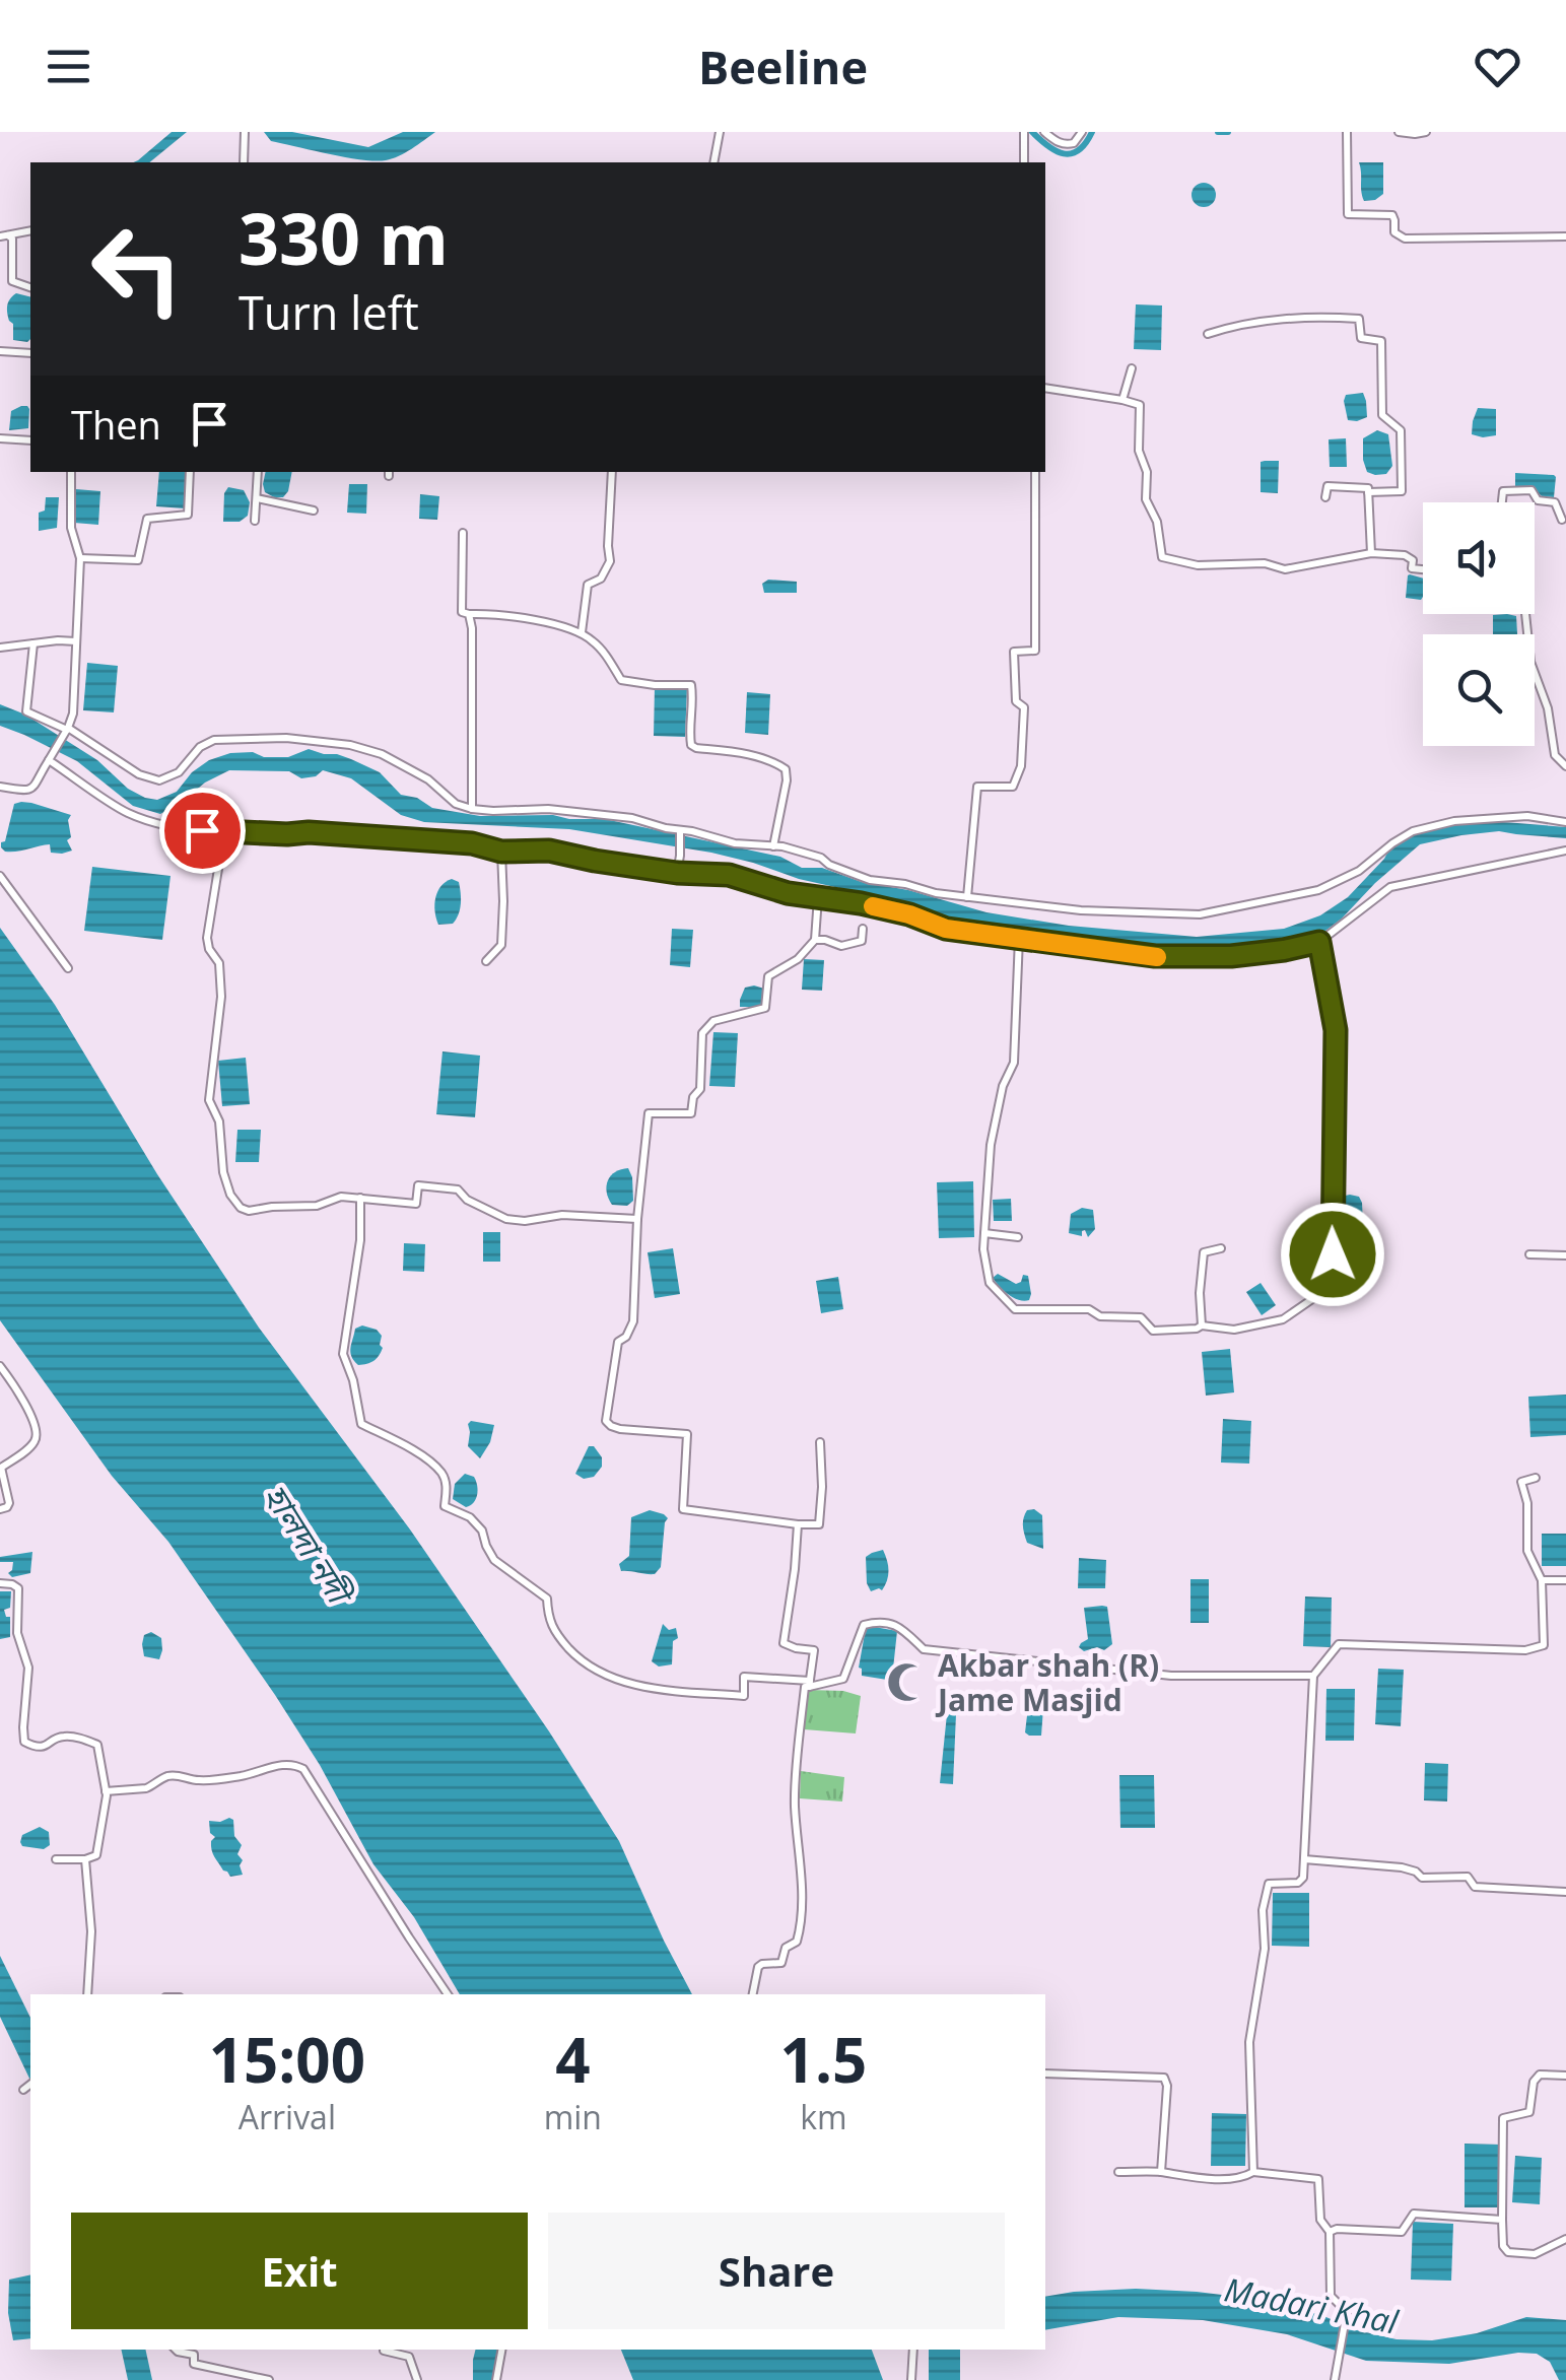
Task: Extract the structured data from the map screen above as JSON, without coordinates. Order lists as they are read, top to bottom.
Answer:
{
  "water": ["হালদা নদী", "Madari Khal"],
  "places": {
    "mosque": ["Akbar shah (R) Jame Masjid"]
  },
  "page": {
    "header": "Beeline",
    "turn": ["330 m", "Turn left"],
    "then": "Then",
    "eta": [
      "15:00",
      "Arrival",
      "4",
      "min",
      "1.5",
      "km"
    ],
    "buttons": ["Exit", "Share"]
  }
}
